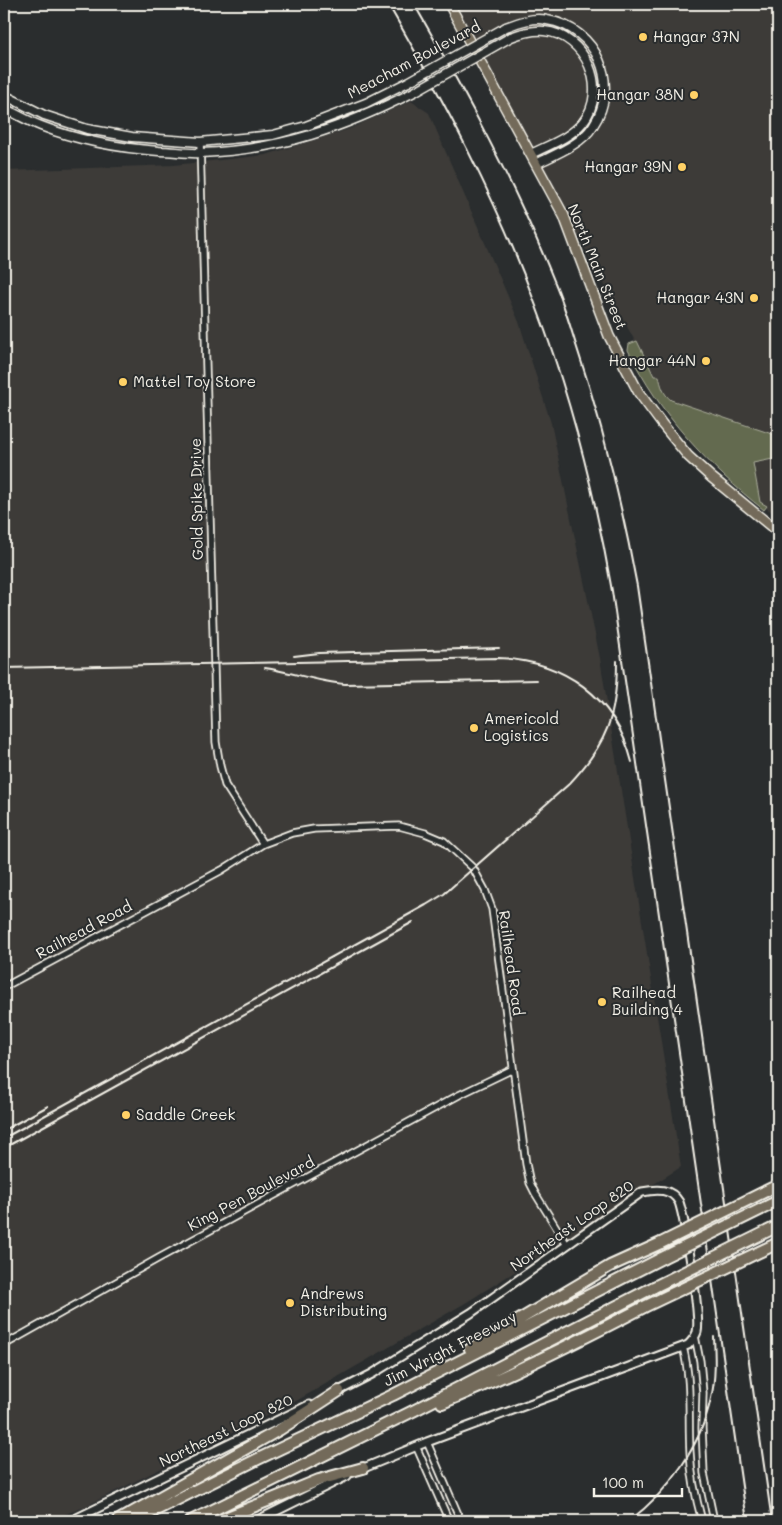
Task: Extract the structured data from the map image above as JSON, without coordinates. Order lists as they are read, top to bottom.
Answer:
{
  "streets": {
    "highway": ["Jim Wright Freeway"],
    "main road": ["Meacham Boulevard", "North Main Street"],
    "street": [
      "Gold Spike Drive",
      "Railhead Road",
      "King Pen Boulevard",
      "Northeast Loop 820"
    ]
  },
  "crossings": [
    ["Meacham Boulevard", "North Main Street"],
    ["Meacham Boulevard", "Gold Spike Drive"],
    ["Gold Spike Drive", "Railhead Road"],
    ["Railhead Road", "King Pen Boulevard"],
    ["Railhead Road", "Northeast Loop 820"]
  ],
  "places": [
    "Hangar 37N",
    "Hangar 38N",
    "Hangar 39N",
    "Hangar 43N",
    "Hangar 44N",
    "Mattel Toy Store",
    "Americold Logistics",
    "Railhead Building 4",
    "Saddle Creek",
    "Andrews Distributing"
  ],
  "scale_bar": "100 m"
}
